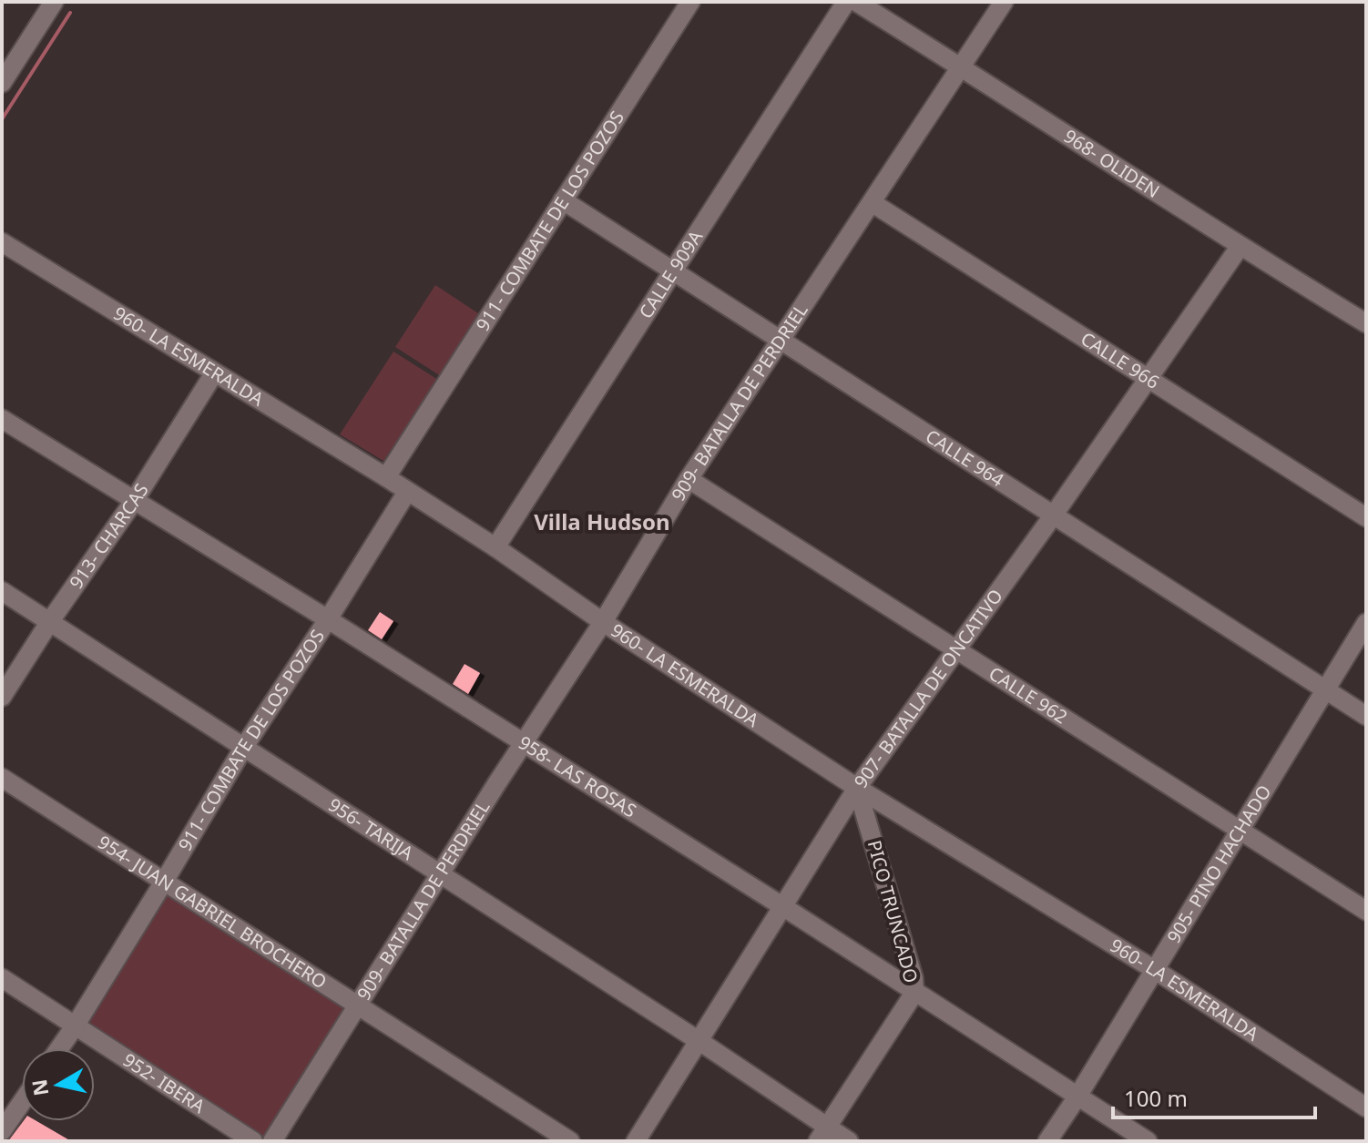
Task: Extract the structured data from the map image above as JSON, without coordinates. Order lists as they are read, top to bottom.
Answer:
{
  "streets": {
    "street": [
      "968- OLIDEN",
      "911- COMBATE DE LOS POZOS",
      "CALLE 909A",
      "960- LA ESMERALDA",
      "CALLE 966",
      "909- BATALLA DE PERDRIEL",
      "CALLE 964",
      "913- CHARCAS",
      "907- BATALLA DE ONCATIVO",
      "CALLE 962",
      "958- LAS ROSAS",
      "956- TARIJA",
      "905- PINO HACHADO",
      "PICO TRUNCADO",
      "954- JUAN GABRIEL BROCHERO",
      "952- IBERA"
    ]
  },
  "crossings": [
    ["968- OLIDEN", "909- BATALLA DE PERDRIEL"],
    ["968- OLIDEN", "907- BATALLA DE ONCATIVO"],
    ["911- COMBATE DE LOS POZOS", "960- LA ESMERALDA"],
    ["911- COMBATE DE LOS POZOS", "CALLE 964"],
    ["911- COMBATE DE LOS POZOS", "958- LAS ROSAS"],
    ["911- COMBATE DE LOS POZOS", "956- TARIJA"],
    ["911- COMBATE DE LOS POZOS", "954- JUAN GABRIEL BROCHERO"],
    ["911- COMBATE DE LOS POZOS", "952- IBERA"],
    ["CALLE 909A", "960- LA ESMERALDA"],
    ["CALLE 909A", "CALLE 964"],
    ["960- LA ESMERALDA", "909- BATALLA DE PERDRIEL"],
    ["960- LA ESMERALDA", "913- CHARCAS"],
    ["960- LA ESMERALDA", "907- BATALLA DE ONCATIVO"],
    ["960- LA ESMERALDA", "905- PINO HACHADO"],
    ["960- LA ESMERALDA", "PICO TRUNCADO"],
    ["CALLE 966", "909- BATALLA DE PERDRIEL"],
    ["CALLE 966", "907- BATALLA DE ONCATIVO"],
    ["909- BATALLA DE PERDRIEL", "CALLE 964"],
    ["909- BATALLA DE PERDRIEL", "CALLE 962"],
    ["909- BATALLA DE PERDRIEL", "958- LAS ROSAS"],
    ["909- BATALLA DE PERDRIEL", "956- TARIJA"],
    ["909- BATALLA DE PERDRIEL", "954- JUAN GABRIEL BROCHERO"],
    ["CALLE 964", "907- BATALLA DE ONCATIVO"],
    ["CALLE 964", "905- PINO HACHADO"],
    ["913- CHARCAS", "958- LAS ROSAS"],
    ["913- CHARCAS", "956- TARIJA"],
    ["907- BATALLA DE ONCATIVO", "CALLE 962"],
    ["907- BATALLA DE ONCATIVO", "958- LAS ROSAS"],
    ["907- BATALLA DE ONCATIVO", "956- TARIJA"],
    ["907- BATALLA DE ONCATIVO", "PICO TRUNCADO"],
    ["CALLE 962", "905- PINO HACHADO"],
    ["958- LAS ROSAS", "905- PINO HACHADO"],
    ["958- LAS ROSAS", "PICO TRUNCADO"],
    ["956- TARIJA", "PICO TRUNCADO"]
  ],
  "districts": ["Villa Hudson"],
  "scale_bar": "100 m",
  "north": "left"
}
